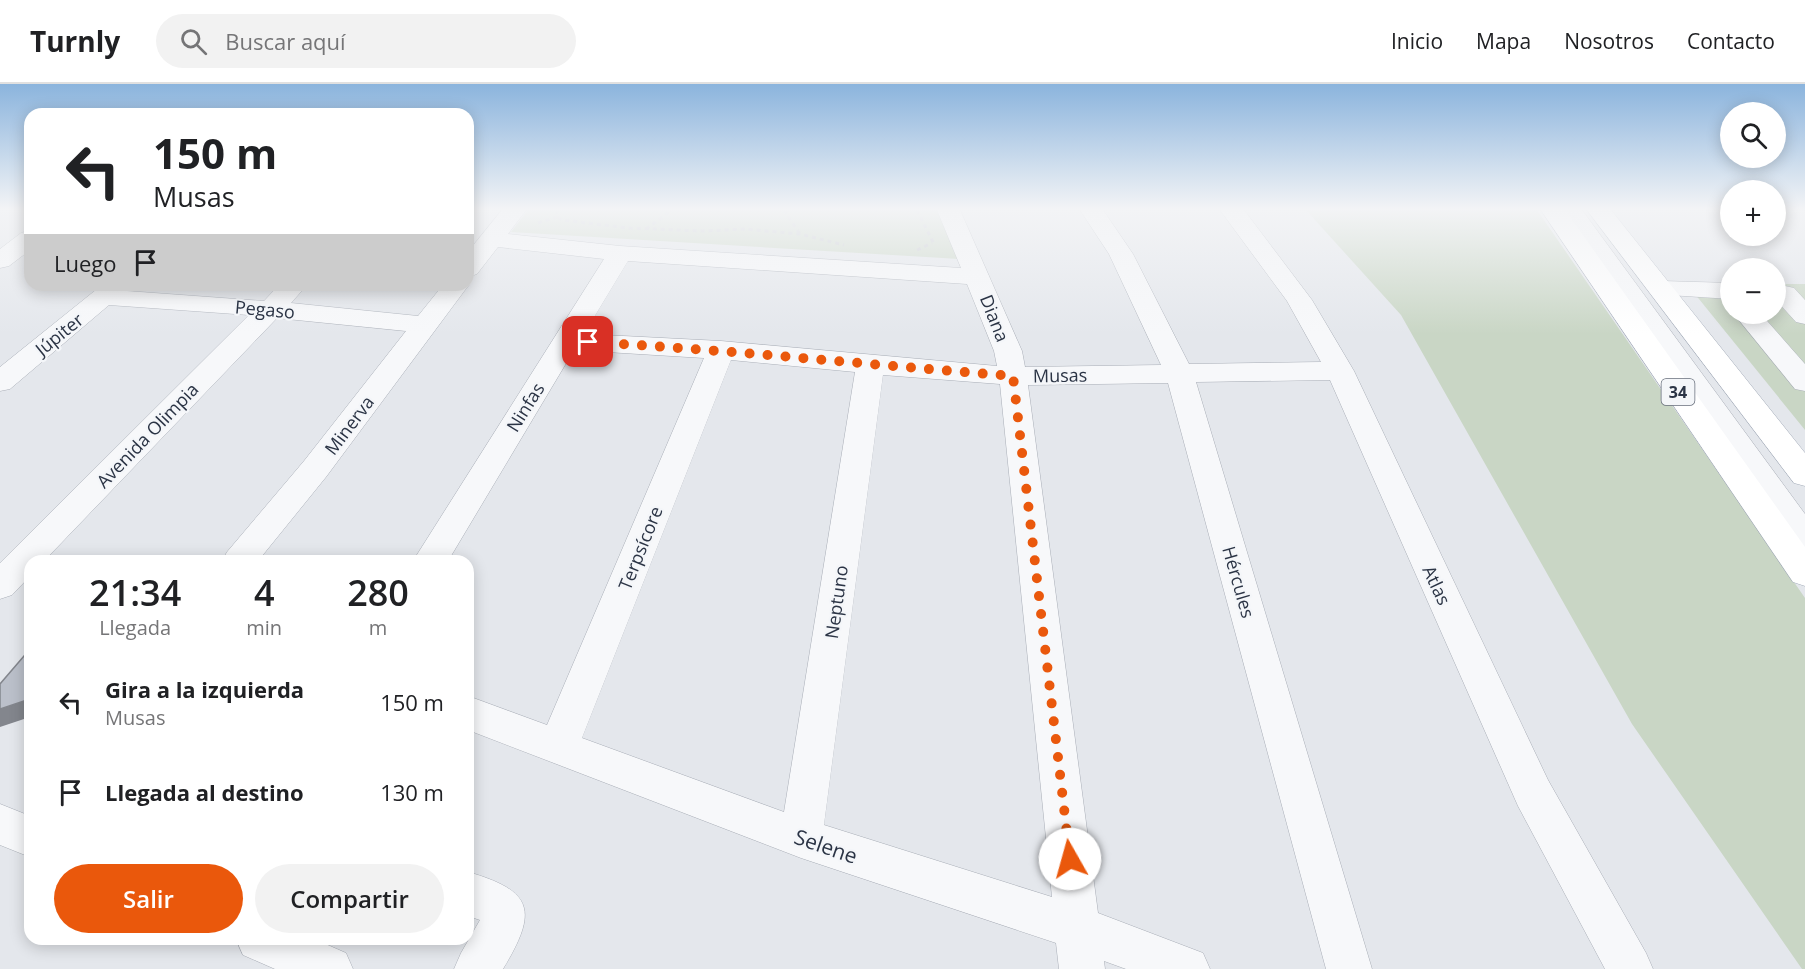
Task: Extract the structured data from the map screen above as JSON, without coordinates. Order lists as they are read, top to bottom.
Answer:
{
  "streets": {
    "main road": ["34"],
    "street": [
      "Pegaso",
      "Diana",
      "Júpiter",
      "Musas",
      "Ninfas",
      "Minerva",
      "Avenida Olimpia",
      "Terpsícore",
      "Hércules",
      "Atlas",
      "Neptuno",
      "Selene"
    ]
  },
  "crossings": [
    ["Pegaso", "Júpiter"],
    ["Pegaso", "Minerva"],
    ["Pegaso", "Avenida Olimpia"],
    ["Diana", "Musas"],
    ["Diana", "Selene"],
    ["Musas", "Ninfas"],
    ["Musas", "Terpsícore"],
    ["Musas", "Hércules"],
    ["Musas", "Atlas"],
    ["Musas", "Neptuno"],
    ["Terpsícore", "Selene"],
    ["Neptuno", "Selene"]
  ],
  "page": {
    "header": "Turnly",
    "search": "Buscar aquí",
    "nav": [
      "Inicio",
      "Mapa",
      "Nosotros",
      "Contacto"
    ],
    "map_buttons": ["+", "−"],
    "turn": ["150 m", "Musas"],
    "then": "Luego",
    "eta": [
      "21:34",
      "Llegada",
      "4",
      "min",
      "280",
      "m"
    ],
    "list": [
      {
        "name": "Gira a la izquierda",
        "note": "Musas",
        "value": "150 m"
      },
      {
        "name": "Llegada al destino",
        "value": "130 m"
      }
    ],
    "buttons": ["Salir", "Compartir"]
  }
}
